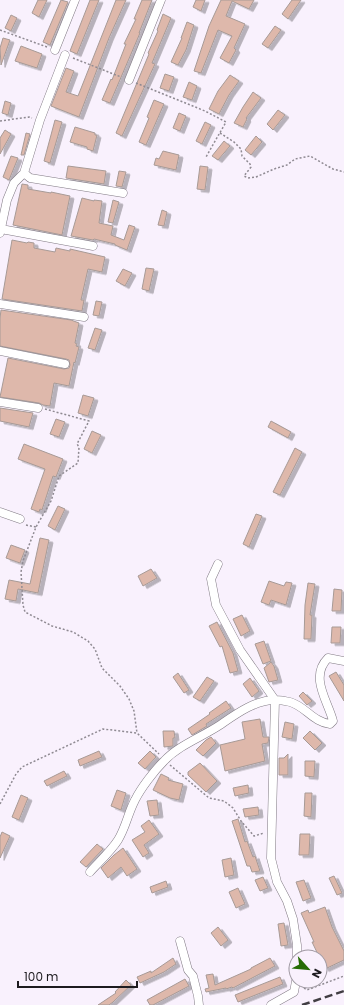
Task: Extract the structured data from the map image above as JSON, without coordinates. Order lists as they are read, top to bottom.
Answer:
{
  "scale_bar": "100 m",
  "north": "bottom right"
}
